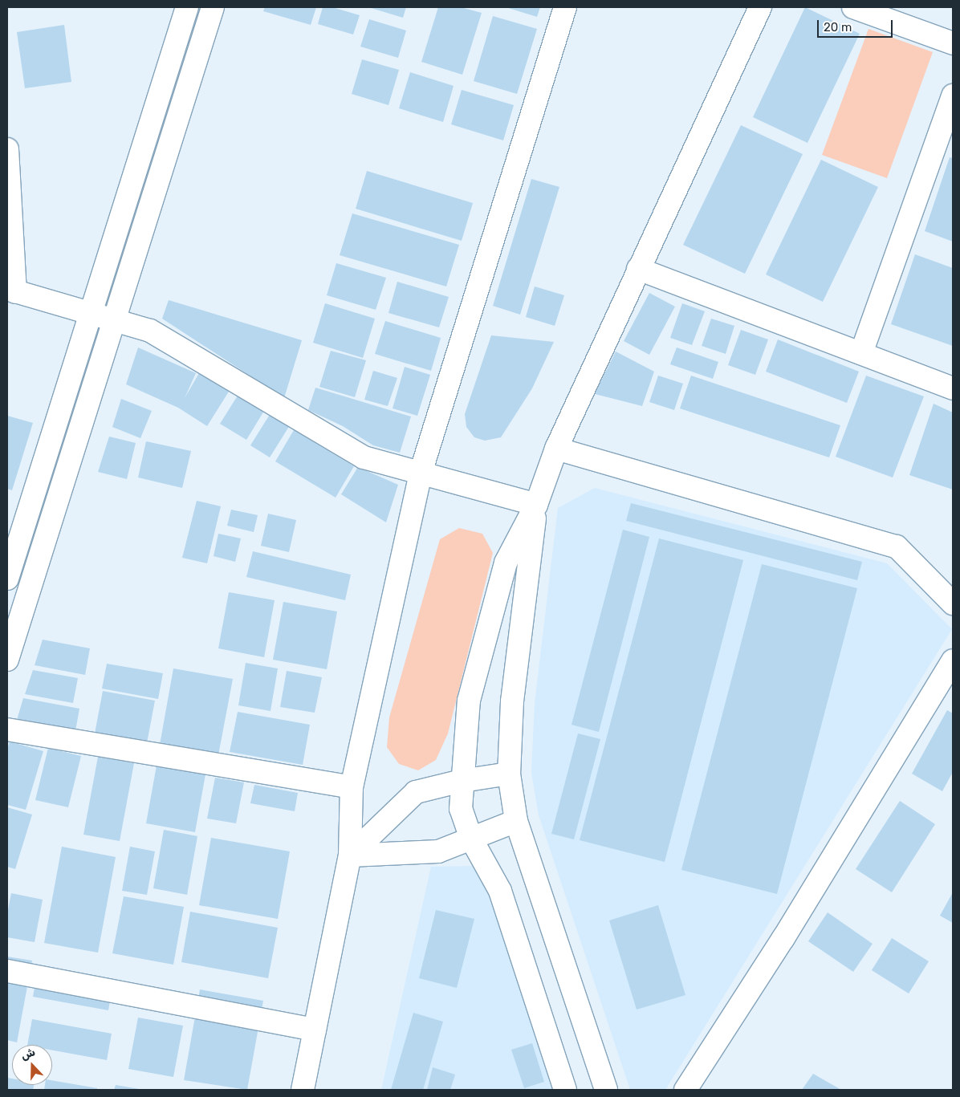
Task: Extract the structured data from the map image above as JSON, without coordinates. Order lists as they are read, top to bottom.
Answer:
{
  "scale_bar": "20 m",
  "north": "top"
}
